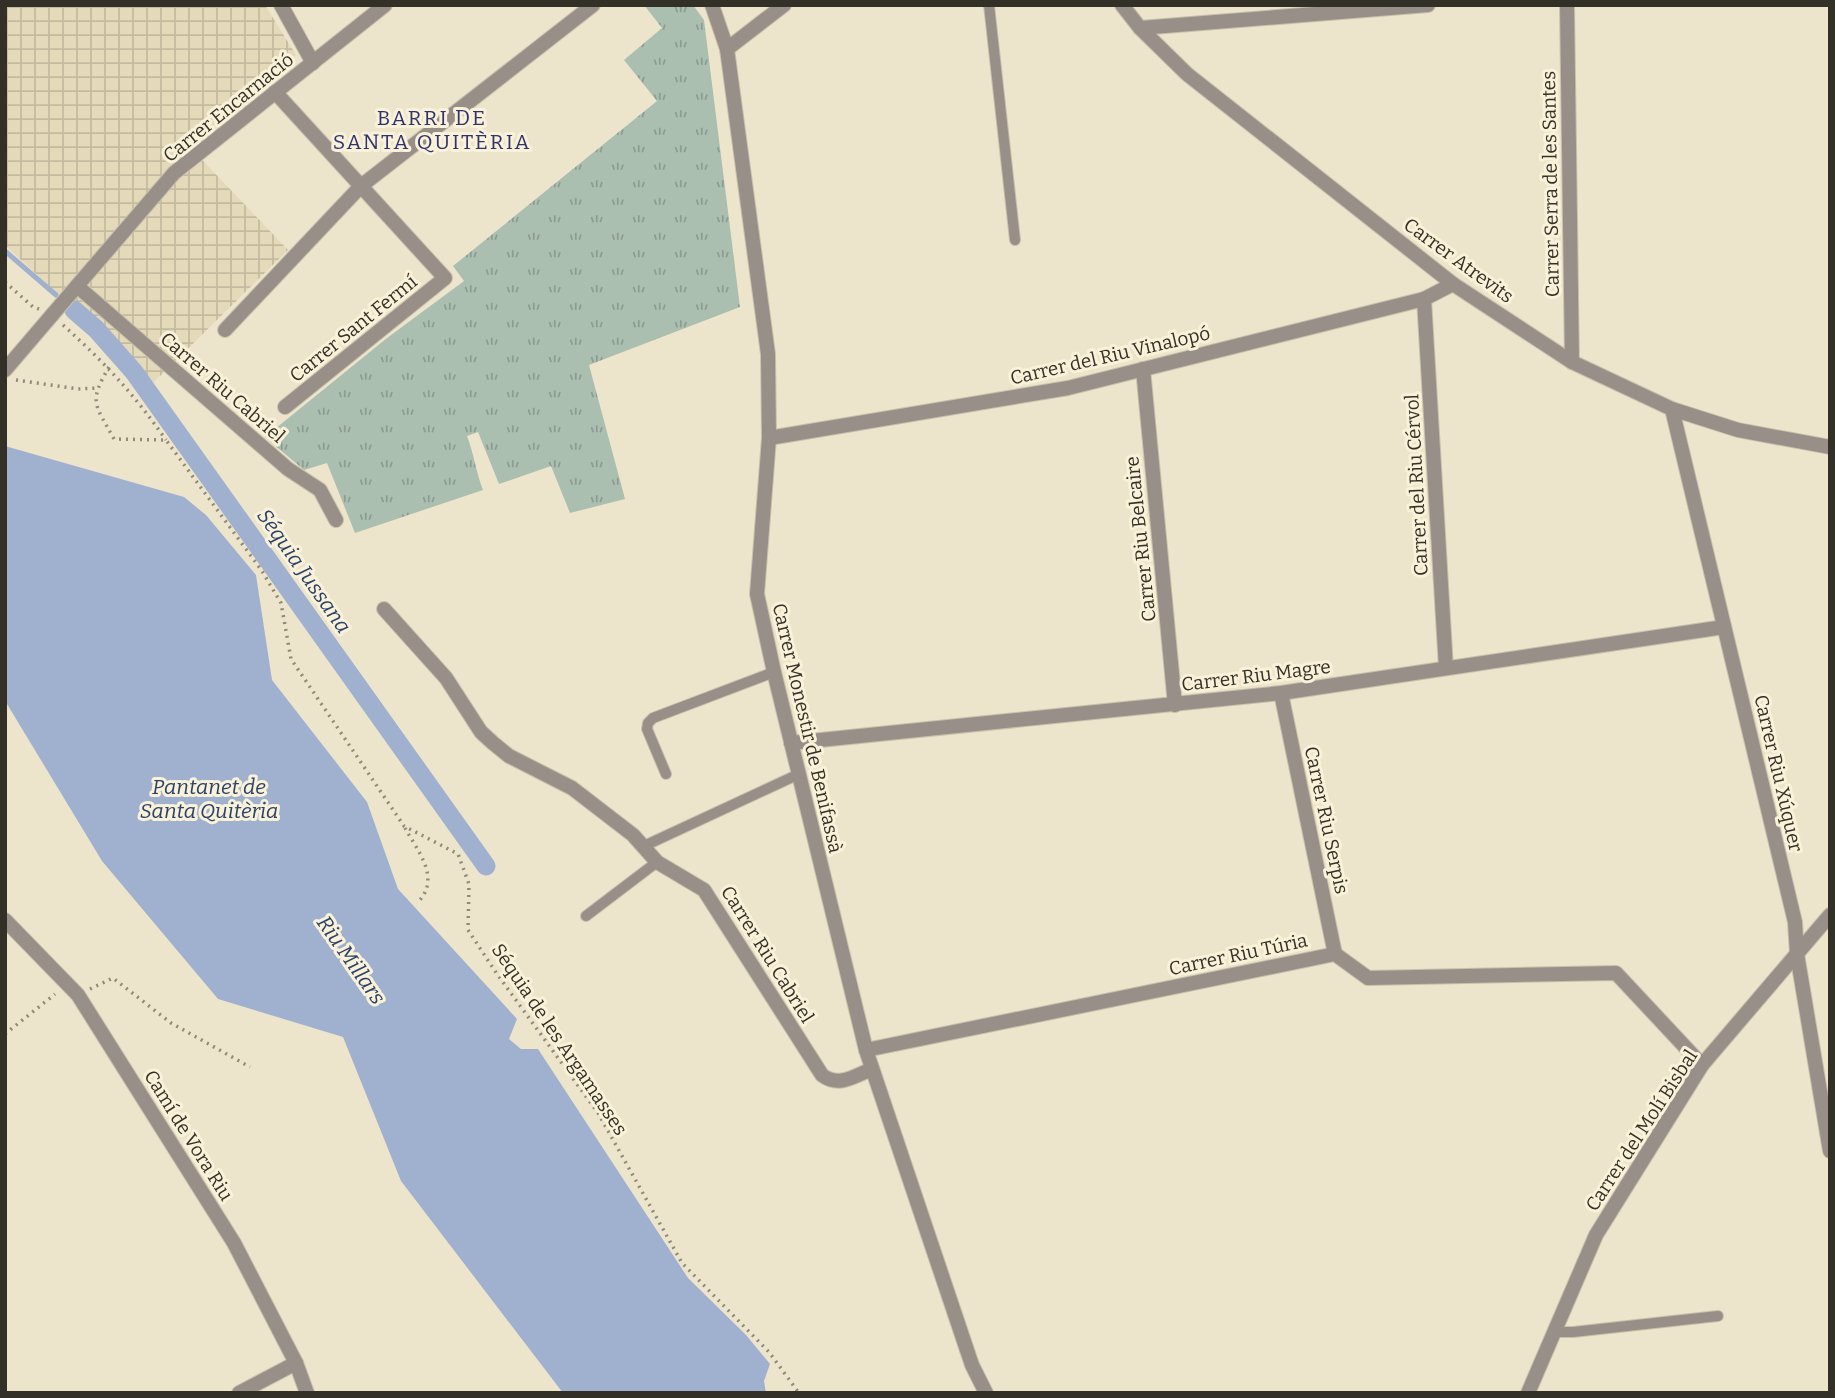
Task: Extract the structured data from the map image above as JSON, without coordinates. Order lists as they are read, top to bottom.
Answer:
{
  "streets": {
    "street": [
      "Carrer Encarnació",
      "Carrer Serra de les Santes",
      "Carrer Atrevits",
      "Carrer Sant Fermí",
      "Carrer del Riu Vinalopó",
      "Carrer Riu Cabriel",
      "Carrer del Riu Cérvol",
      "Carrer Riu Belcaire",
      "Carrer Riu Magre",
      "Carrer Monestir de Benifassà",
      "Carrer Riu Xúquer",
      "Carrer Riu Serpis",
      "Carrer Riu Túria",
      "Carrer del Molí Bisbal",
      "Camí de Vora Riu"
    ],
    "path": ["Séquia de les Argamasses"]
  },
  "crossings": [
    ["Carrer Encarnació", "Carrer Sant Fermí"],
    ["Carrer Encarnació", "Carrer Riu Cabriel"],
    ["Carrer Serra de les Santes", "Carrer Atrevits"],
    ["Carrer Atrevits", "Carrer del Riu Vinalopó"],
    ["Carrer Atrevits", "Carrer Riu Xúquer"],
    ["Carrer del Riu Vinalopó", "Carrer del Riu Cérvol"],
    ["Carrer del Riu Vinalopó", "Carrer Riu Belcaire"],
    ["Carrer del Riu Vinalopó", "Carrer Monestir de Benifassà"],
    ["Carrer Riu Cabriel", "Carrer Monestir de Benifassà"],
    ["Carrer del Riu Cérvol", "Carrer Riu Magre"],
    ["Carrer Riu Belcaire", "Carrer Riu Magre"],
    ["Carrer Riu Magre", "Carrer Monestir de Benifassà"],
    ["Carrer Riu Magre", "Carrer Riu Xúquer"],
    ["Carrer Riu Magre", "Carrer Riu Serpis"],
    ["Carrer Monestir de Benifassà", "Carrer Riu Túria"],
    ["Carrer Riu Xúquer", "Carrer del Molí Bisbal"],
    ["Carrer Riu Serpis", "Carrer Riu Túria"],
    ["Carrer Riu Túria", "Carrer del Molí Bisbal"]
  ],
  "districts": ["BARRI DE SANTA QUITÈRIA"],
  "water": ["Séquia Jussana", "Pantanet de Santa Quitèria", "Riu Millars"]
}
